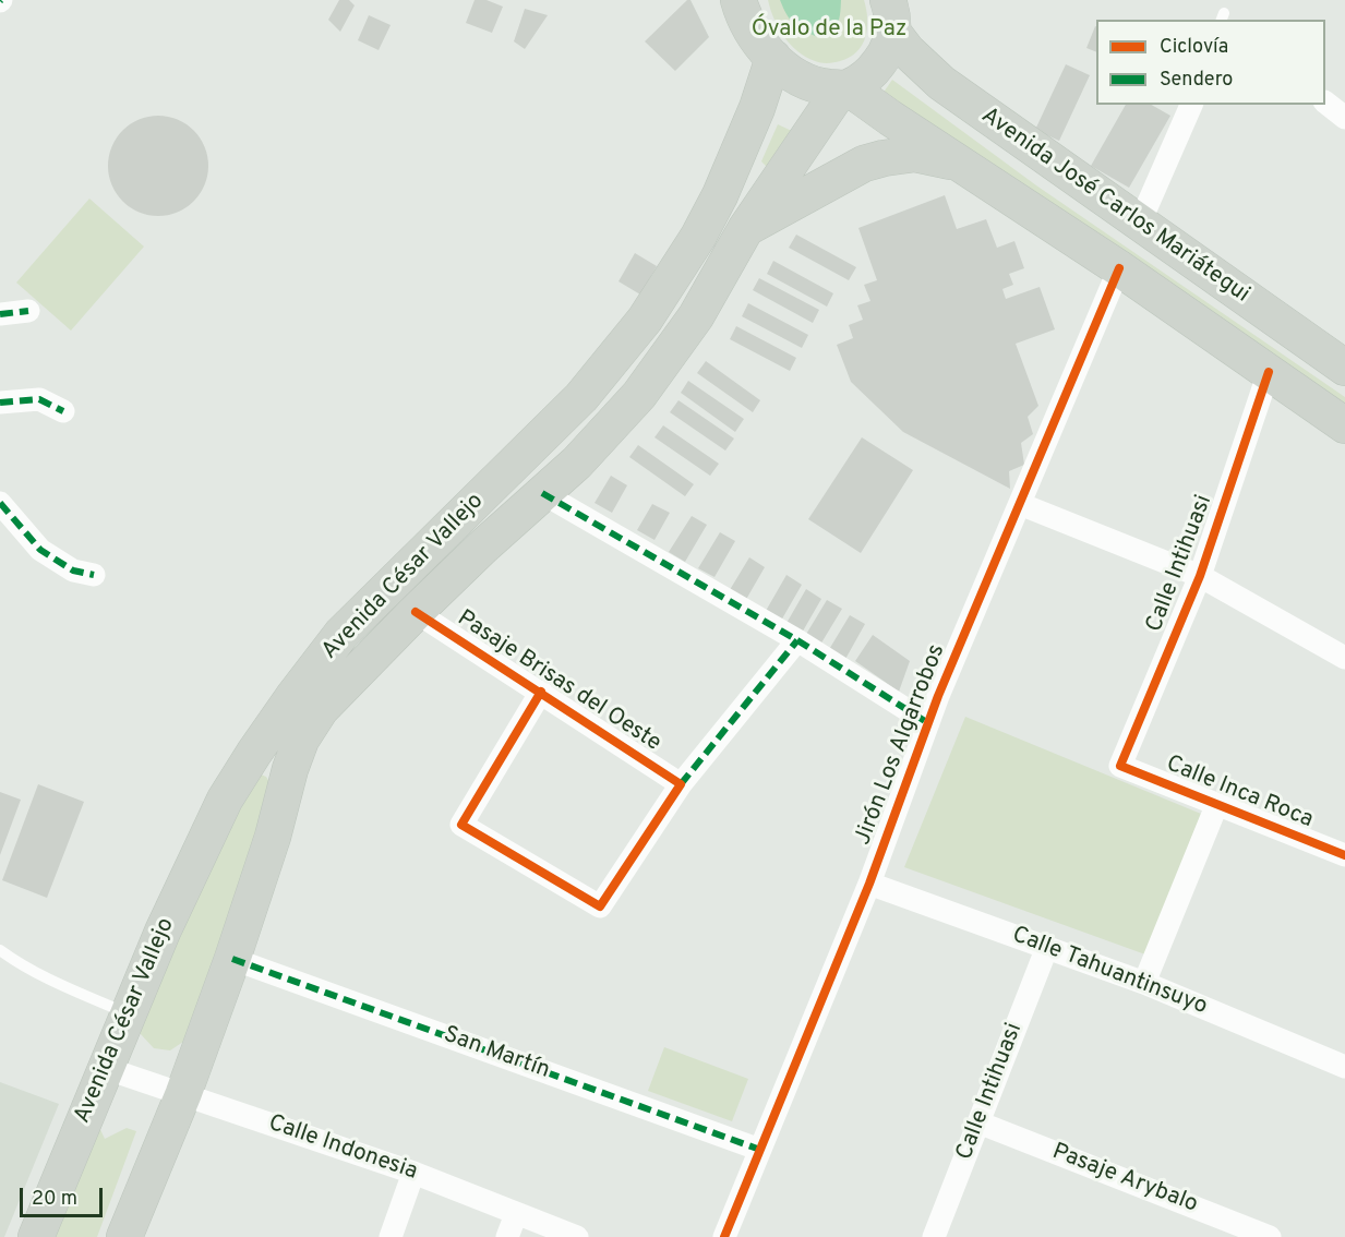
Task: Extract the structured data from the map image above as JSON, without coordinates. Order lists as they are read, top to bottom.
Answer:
{
  "streets": {
    "main road": ["Avenida José Carlos Mariátegui", "Avenida César Vallejo"],
    "street": [
      "Calle Intihuasi",
      "Pasaje Brisas del Oeste",
      "Jirón Los Algarrobos",
      "Calle Inca Roca",
      "Calle Tahuantinsuyo",
      "San Martín",
      "Calle Indonesia",
      "Pasaje Arybalo"
    ]
  },
  "crossings": [
    ["Calle Intihuasi", "Calle Inca Roca"],
    ["Calle Intihuasi", "Calle Tahuantinsuyo"],
    ["Calle Intihuasi", "Pasaje Arybalo"],
    ["Avenida César Vallejo", "Pasaje Brisas del Oeste"],
    ["Avenida César Vallejo", "San Martín"],
    ["Avenida César Vallejo", "Calle Indonesia"],
    ["Jirón Los Algarrobos", "Calle Tahuantinsuyo"],
    ["Jirón Los Algarrobos", "San Martín"]
  ],
  "parks": ["Óvalo de la Paz"],
  "legend": ["Ciclovía", "Sendero"],
  "scale_bar": "20 m"
}
